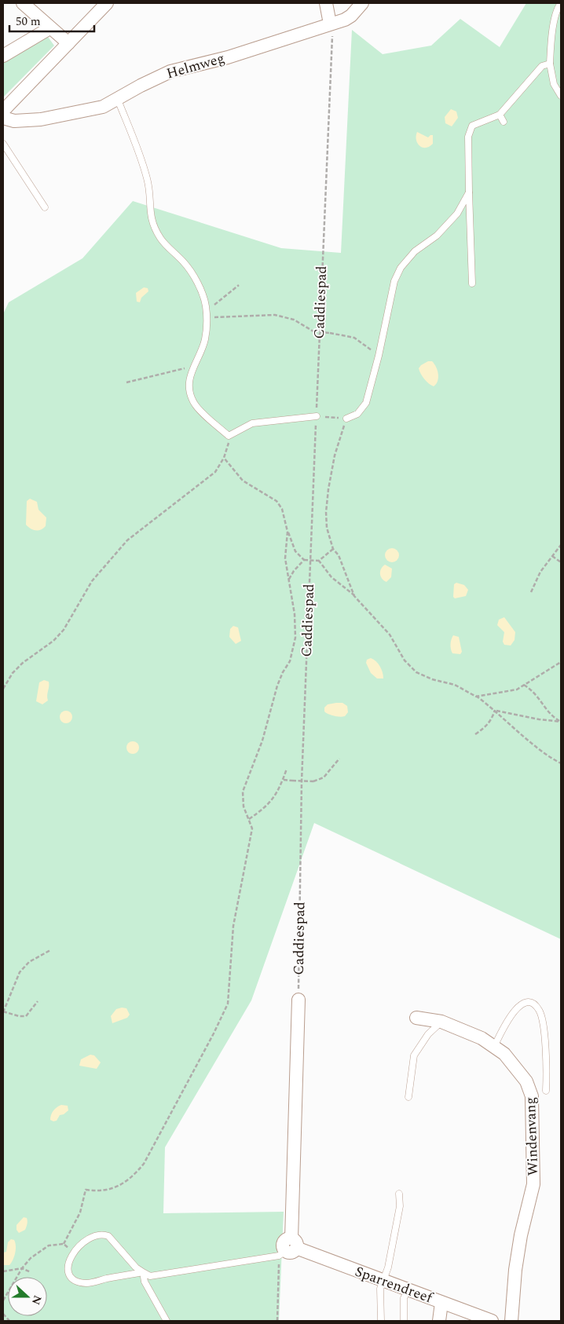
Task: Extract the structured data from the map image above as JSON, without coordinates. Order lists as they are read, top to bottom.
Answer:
{
  "streets": {
    "street": ["Helmweg", "Windenvang", "Sparrendreef"],
    "path": ["Caddiespad"]
  },
  "crossings": [
    ["Helmweg", "Caddiespad"]
  ],
  "scale_bar": "50 m",
  "north": "right"
}
